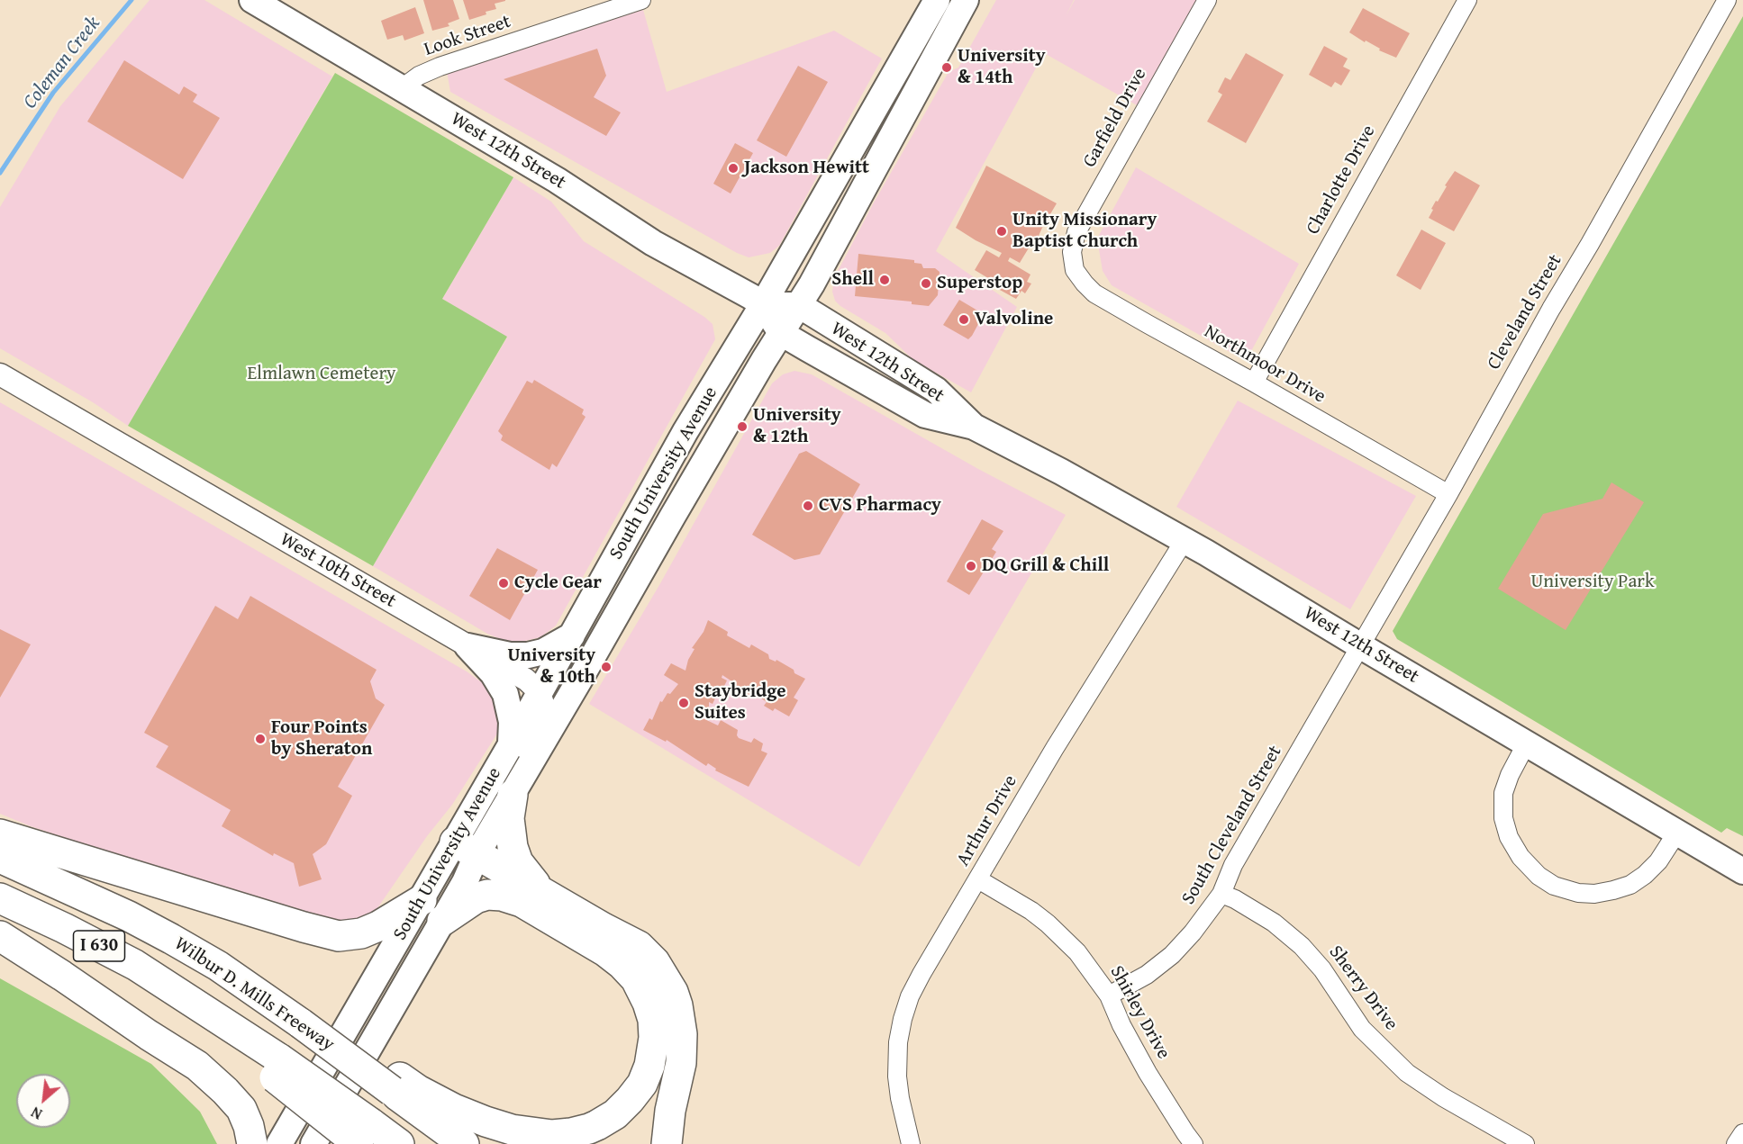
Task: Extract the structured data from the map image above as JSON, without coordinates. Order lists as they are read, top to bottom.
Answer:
{
  "streets": {
    "highway": ["I 630", "Wilbur D. Mills Freeway"],
    "main road": ["West 12th Street", "South University Avenue"],
    "street": [
      "Look Street",
      "Garfield Drive",
      "Charlotte Drive",
      "Cleveland Street",
      "Northmoor Drive",
      "West 10th Street",
      "Arthur Drive",
      "South Cleveland Street",
      "Sherry Drive",
      "Shirley Drive"
    ]
  },
  "crossings": [
    ["Look Street", "West 12th Street"],
    ["Garfield Drive", "Northmoor Drive"],
    ["West 12th Street", "Cleveland Street"],
    ["West 12th Street", "South University Avenue"],
    ["West 12th Street", "Arthur Drive"],
    ["West 12th Street", "South Cleveland Street"],
    ["Charlotte Drive", "Northmoor Drive"],
    ["Cleveland Street", "Northmoor Drive"],
    ["Cleveland Street", "South Cleveland Street"],
    ["South University Avenue", "West 10th Street"],
    ["Arthur Drive", "Shirley Drive"],
    ["South Cleveland Street", "Sherry Drive"],
    ["South Cleveland Street", "Shirley Drive"]
  ],
  "water": ["Coleman Creek"],
  "parks": ["Elmlawn Cemetery", "University Park"],
  "places": [
    "University & 14th",
    "Jackson Hewitt",
    "Unity Missionary Baptist Church",
    "Shell",
    "Superstop",
    "Valvoline",
    "University & 12th",
    "CVS Pharmacy",
    "DQ Grill & Chill",
    "Cycle Gear",
    "University & 10th",
    "Staybridge Suites",
    "Four Points by Sheraton"
  ],
  "north": "bottom left"
}
